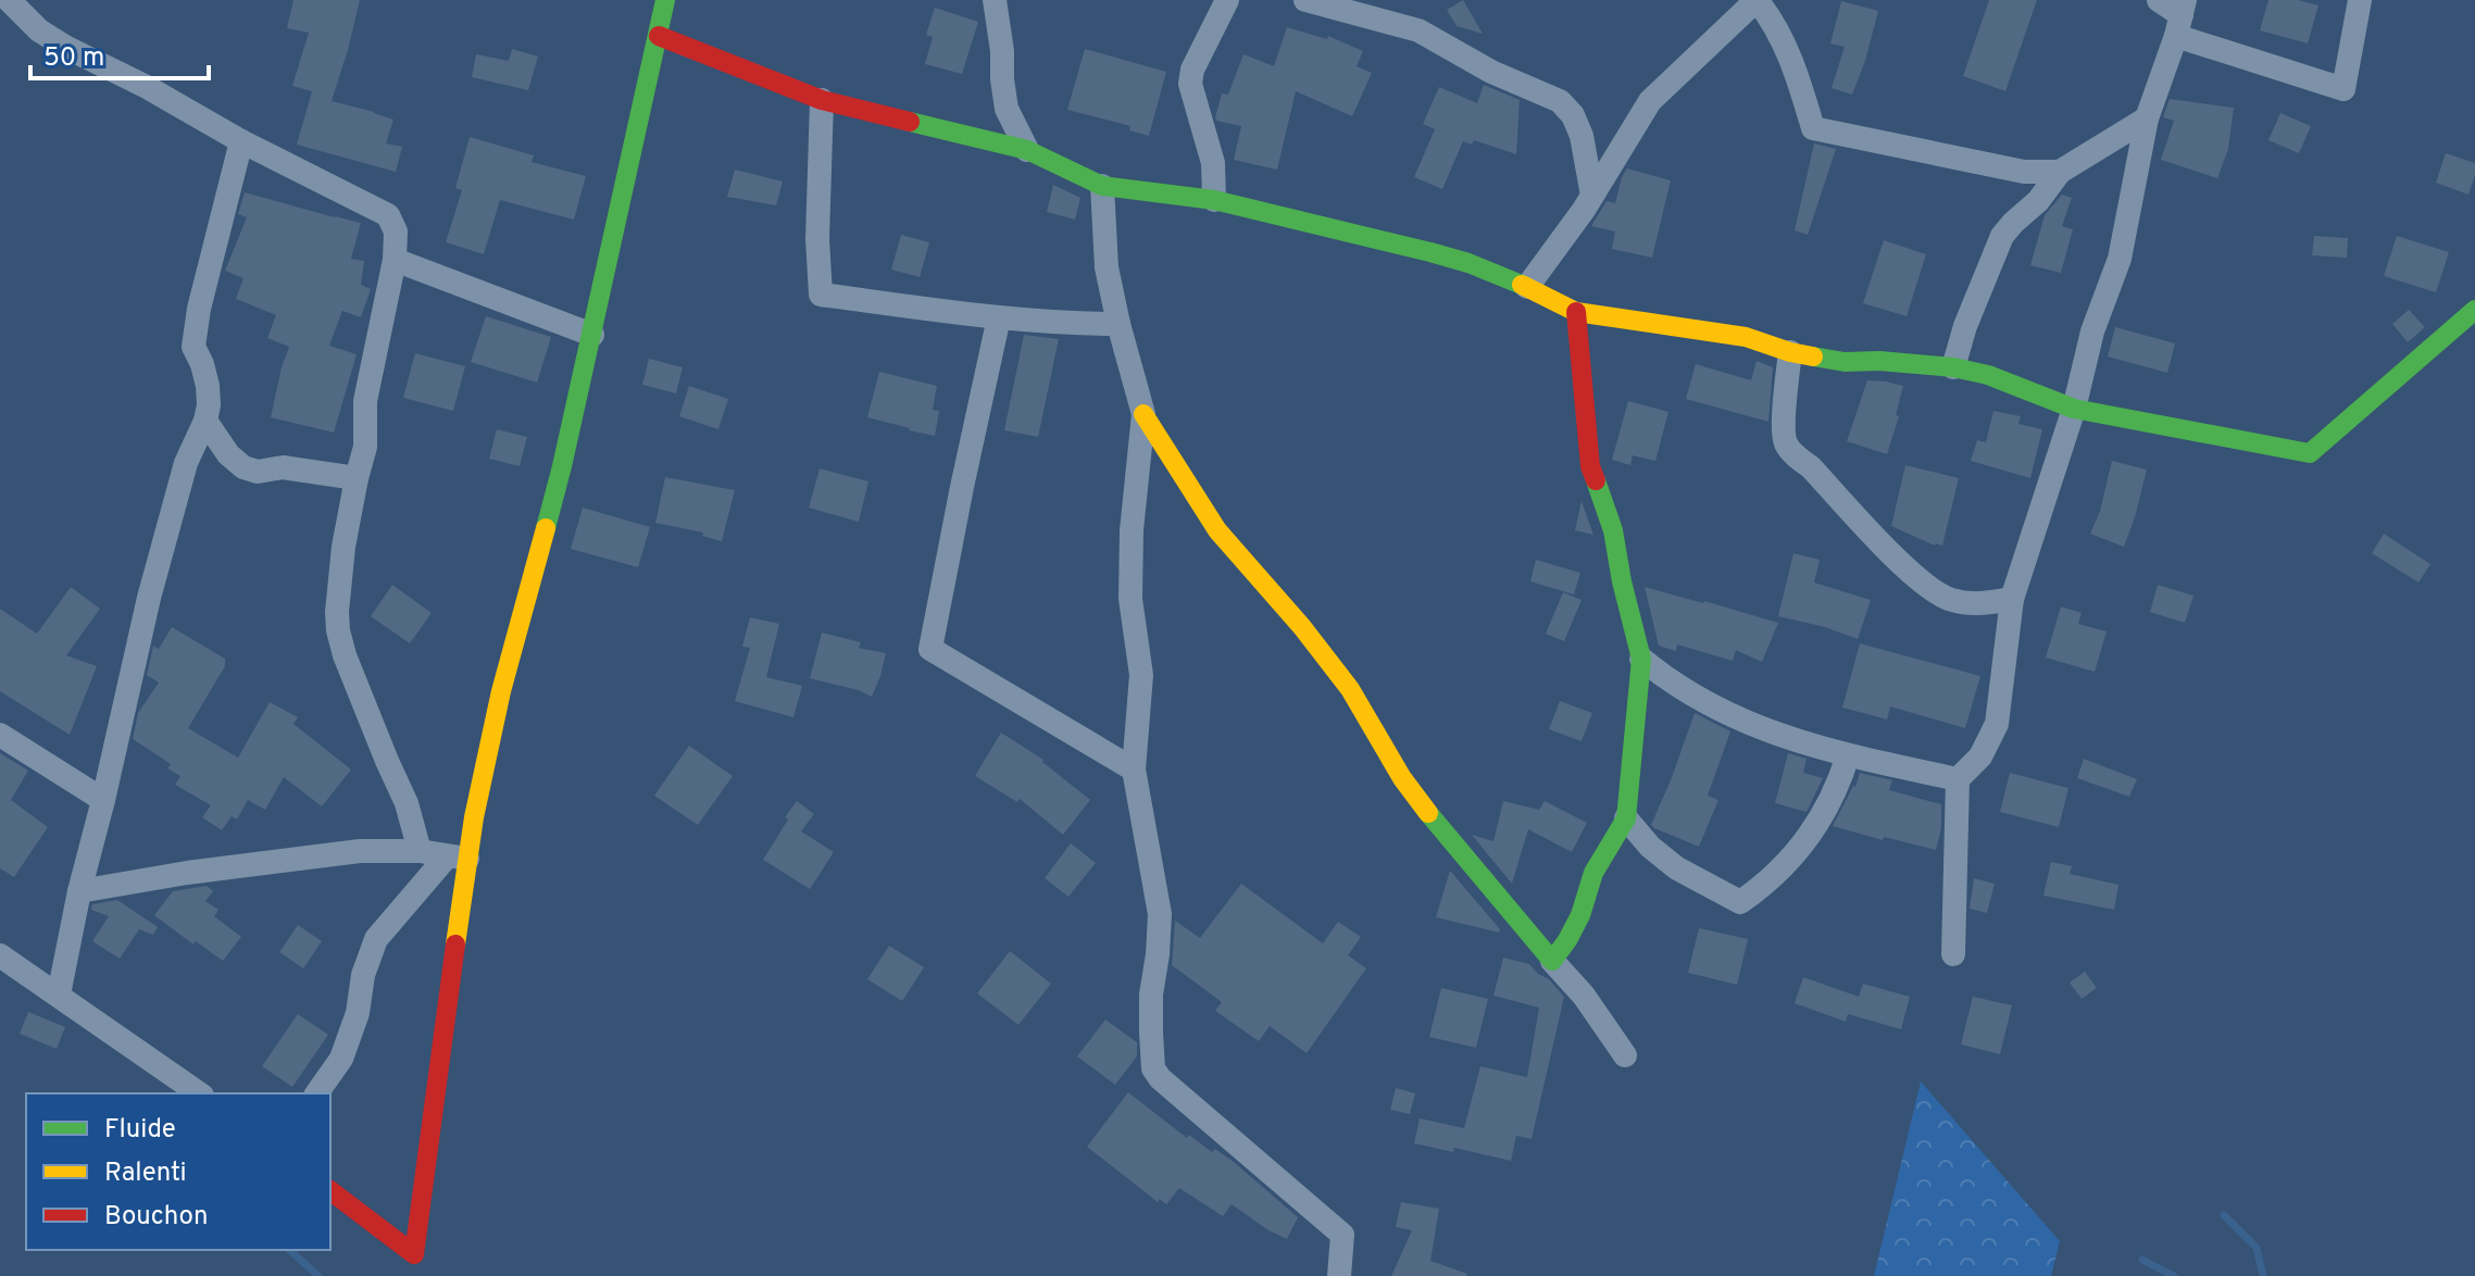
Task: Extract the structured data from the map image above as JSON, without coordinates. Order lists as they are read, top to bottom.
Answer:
{
  "legend": ["Fluide", "Ralenti", "Bouchon"],
  "scale_bar": "50 m"
}
